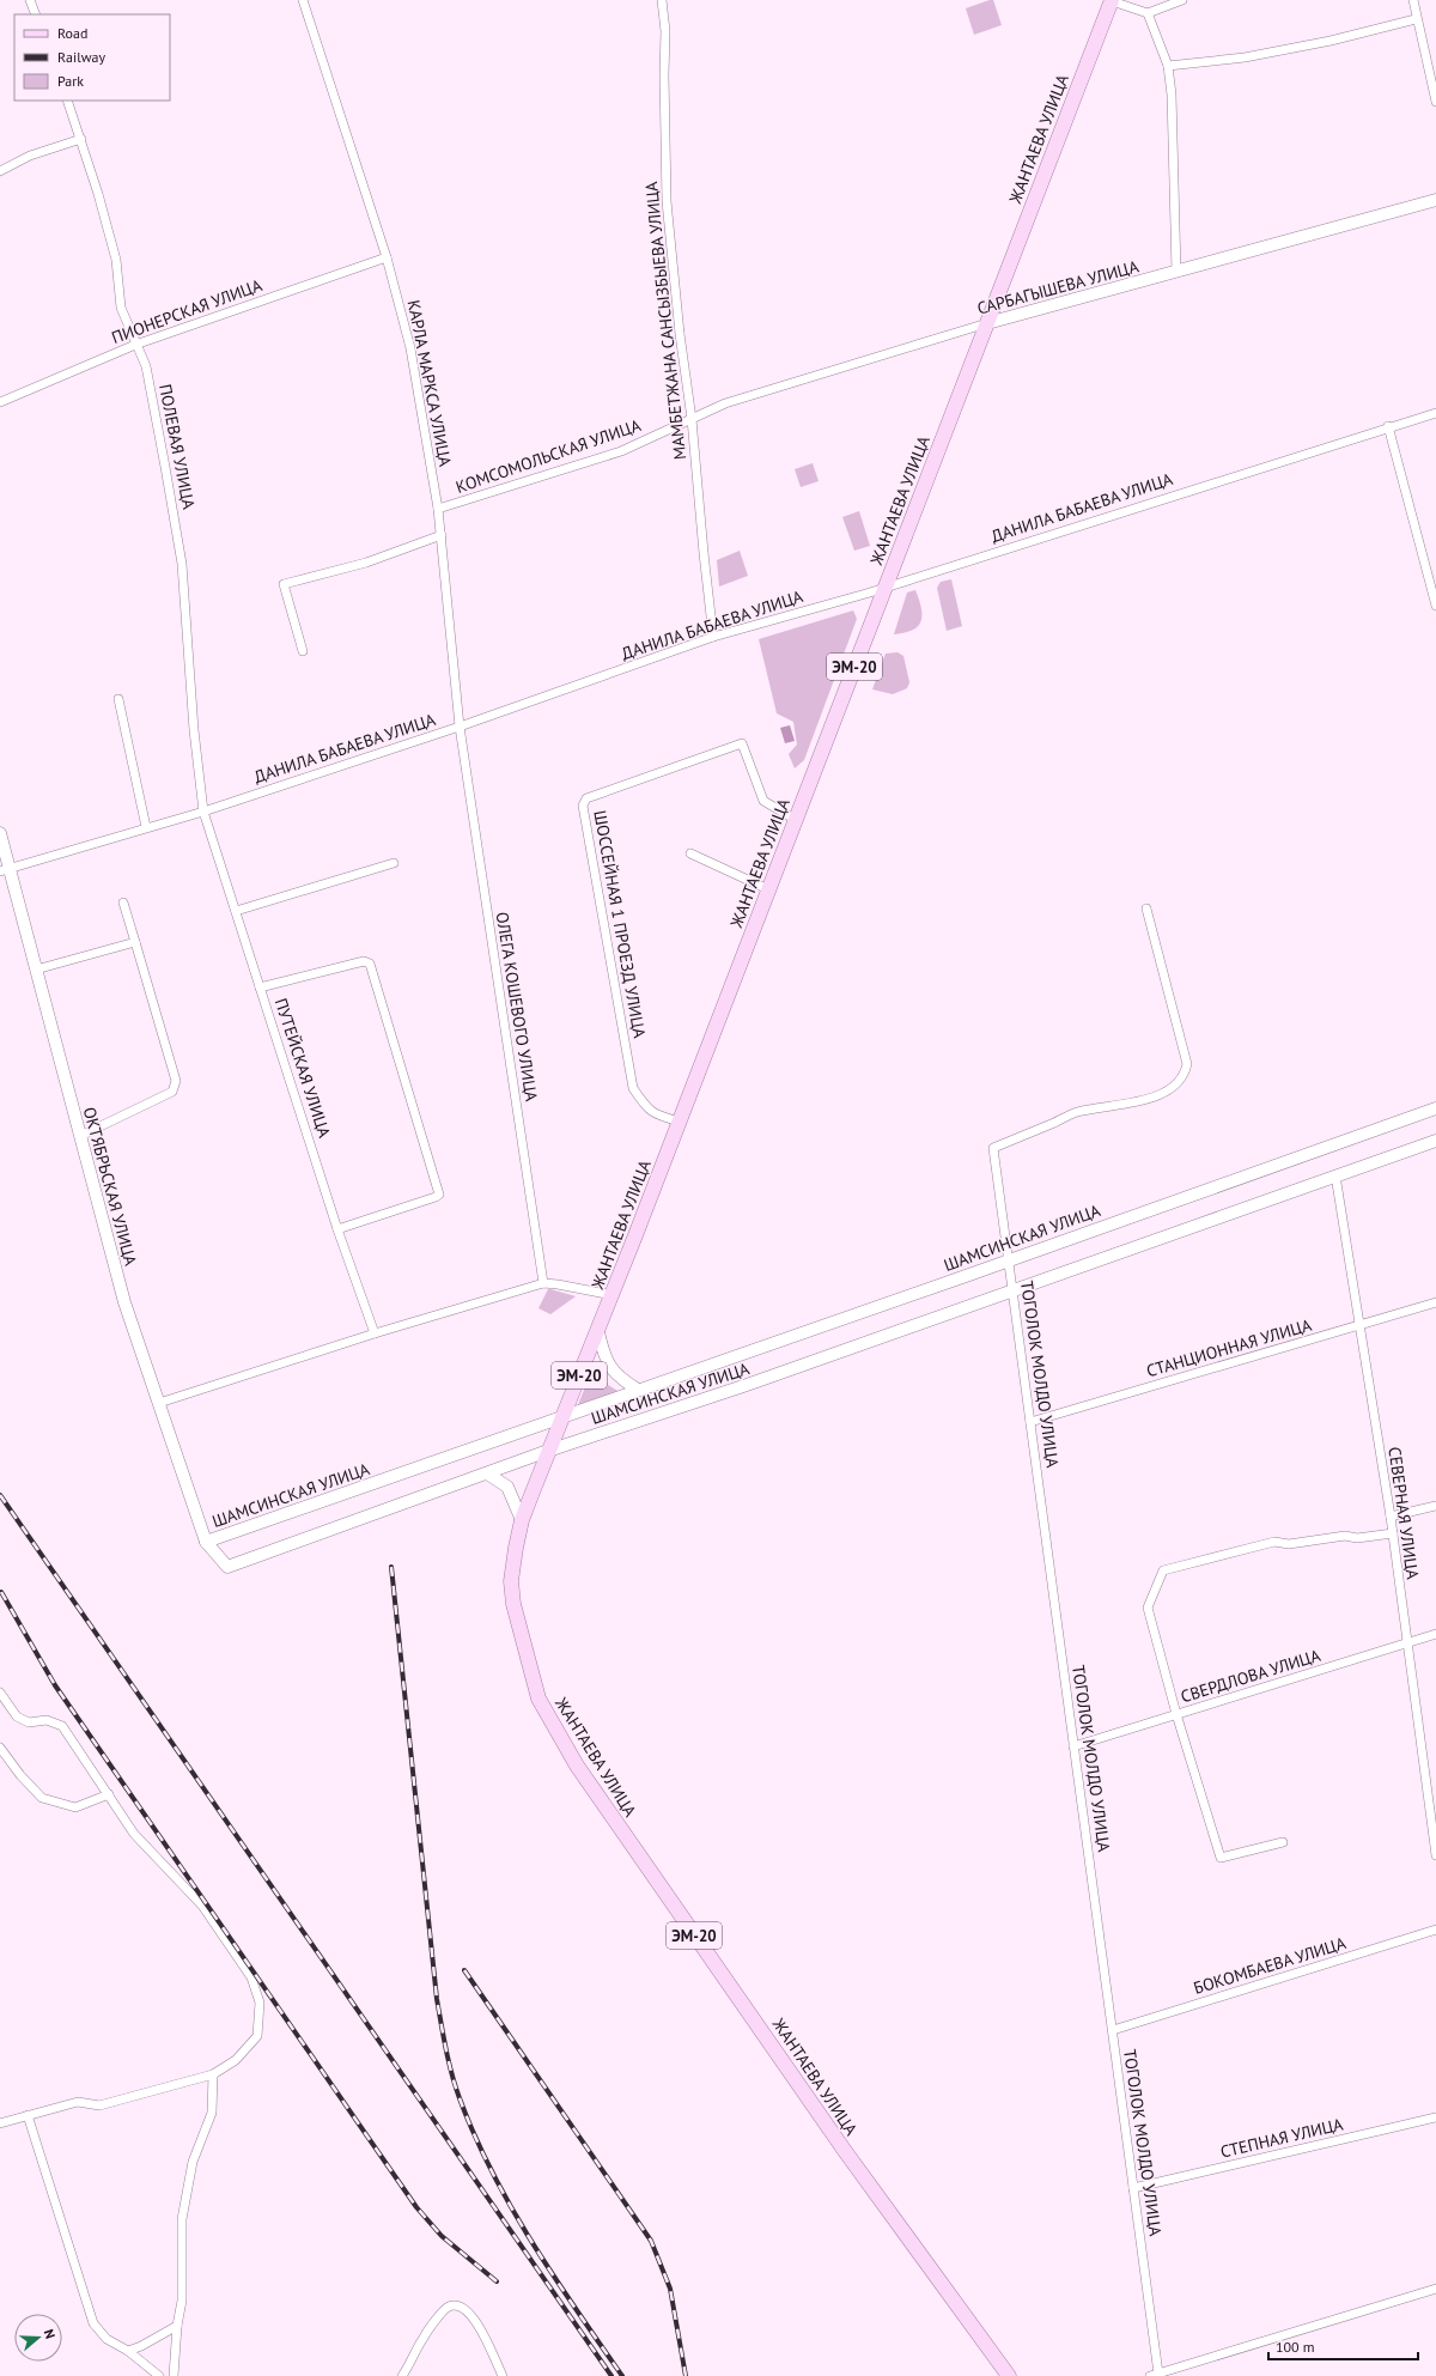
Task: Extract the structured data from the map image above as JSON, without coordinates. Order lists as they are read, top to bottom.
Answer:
{
  "streets": {
    "main road": ["ЖАНТАЕВА УЛИЦА", "ЭМ-20"],
    "street": [
      "САРБАГЫШЕВА УЛИЦА",
      "ПИОНЕРСКАЯ УЛИЦА",
      "МАМБЕТЖАНА САНСЫЗБЫЕВА УЛИЦА",
      "КАРЛА МАРКСА УЛИЦА",
      "ПОЛЕВАЯ УЛИЦА",
      "КОМСОМОЛЬСКАЯ УЛИЦА",
      "ДАНИЛА БАБАЕВА УЛИЦА",
      "ШОССЕЙНАЯ 1 ПРОЕЗД УЛИЦА",
      "ОЛЕГА КОШЕВОГО УЛИЦА",
      "ПУТЕЙСКАЯ УЛИЦА",
      "ОКТЯБРЬСКАЯ УЛИЦА",
      "ШАМСИНСКАЯ УЛИЦА",
      "СТАНЦИОННАЯ УЛИЦА",
      "ТОГОЛОК МОЛДО УЛИЦА",
      "СЕВЕРНАЯ УЛИЦА",
      "СВЕРДЛОВА УЛИЦА",
      "БОКОМБАЕВА УЛИЦА",
      "СТЕПНАЯ УЛИЦА"
    ]
  },
  "crossings": [
    ["ЖАНТАЕВА УЛИЦА", "САРБАГЫШЕВА УЛИЦА"],
    ["ЖАНТАЕВА УЛИЦА", "ДАНИЛА БАБАЕВА УЛИЦА"],
    ["ЖАНТАЕВА УЛИЦА", "ШОССЕЙНАЯ 1 ПРОЕЗД УЛИЦА"],
    ["ЖАНТАЕВА УЛИЦА", "ШАМСИНСКАЯ УЛИЦА"],
    ["САРБАГЫШЕВА УЛИЦА", "МАМБЕТЖАНА САНСЫЗБЫЕВА УЛИЦА"],
    ["САРБАГЫШЕВА УЛИЦА", "КОМСОМОЛЬСКАЯ УЛИЦА"],
    ["ПИОНЕРСКАЯ УЛИЦА", "КАРЛА МАРКСА УЛИЦА"],
    ["ПИОНЕРСКАЯ УЛИЦА", "ПОЛЕВАЯ УЛИЦА"],
    ["МАМБЕТЖАНА САНСЫЗБЫЕВА УЛИЦА", "КОМСОМОЛЬСКАЯ УЛИЦА"],
    ["МАМБЕТЖАНА САНСЫЗБЫЕВА УЛИЦА", "ДАНИЛА БАБАЕВА УЛИЦА"],
    ["КАРЛА МАРКСА УЛИЦА", "КОМСОМОЛЬСКАЯ УЛИЦА"],
    ["КАРЛА МАРКСА УЛИЦА", "ДАНИЛА БАБАЕВА УЛИЦА"],
    ["КАРЛА МАРКСА УЛИЦА", "ОЛЕГА КОШЕВОГО УЛИЦА"],
    ["ПОЛЕВАЯ УЛИЦА", "ДАНИЛА БАБАЕВА УЛИЦА"],
    ["ПОЛЕВАЯ УЛИЦА", "ПУТЕЙСКАЯ УЛИЦА"],
    ["ДАНИЛА БАБАЕВА УЛИЦА", "ОЛЕГА КОШЕВОГО УЛИЦА"],
    ["ДАНИЛА БАБАЕВА УЛИЦА", "ПУТЕЙСКАЯ УЛИЦА"],
    ["ДАНИЛА БАБАЕВА УЛИЦА", "ОКТЯБРЬСКАЯ УЛИЦА"],
    ["ОКТЯБРЬСКАЯ УЛИЦА", "ШАМСИНСКАЯ УЛИЦА"],
    ["ШАМСИНСКАЯ УЛИЦА", "ТОГОЛОК МОЛДО УЛИЦА"],
    ["ШАМСИНСКАЯ УЛИЦА", "СЕВЕРНАЯ УЛИЦА"],
    ["СТАНЦИОННАЯ УЛИЦА", "ТОГОЛОК МОЛДО УЛИЦА"],
    ["СТАНЦИОННАЯ УЛИЦА", "СЕВЕРНАЯ УЛИЦА"],
    ["ТОГОЛОК МОЛДО УЛИЦА", "СВЕРДЛОВА УЛИЦА"],
    ["ТОГОЛОК МОЛДО УЛИЦА", "БОКОМБАЕВА УЛИЦА"],
    ["ТОГОЛОК МОЛДО УЛИЦА", "СТЕПНАЯ УЛИЦА"],
    ["СЕВЕРНАЯ УЛИЦА", "СВЕРДЛОВА УЛИЦА"]
  ],
  "legend": ["Road", "Railway", "Park"],
  "scale_bar": "100 m",
  "north": "right"
}
